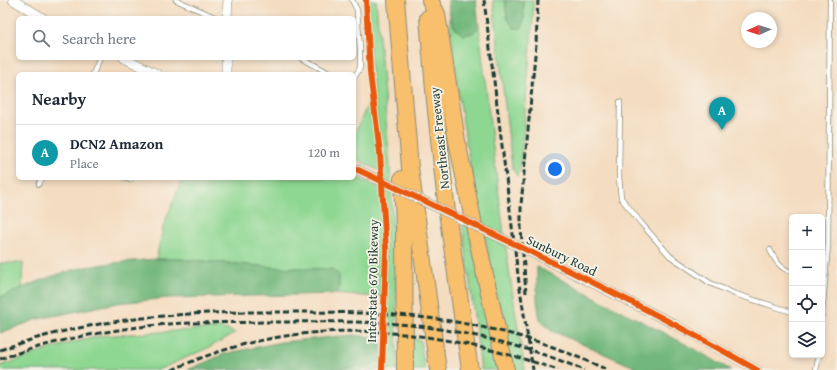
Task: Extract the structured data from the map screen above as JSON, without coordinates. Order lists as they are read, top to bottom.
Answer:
{
  "streets": {
    "highway": ["Northeast Freeway"],
    "street": ["Sunbury Road"],
    "cycle path": ["Interstate 670 Bikeway"]
  },
  "north": "left",
  "page": {
    "search": "Search here",
    "heading": "Nearby",
    "pins": "A",
    "list": [
      {
        "mark": "A",
        "name": "DCN2 Amazon",
        "note": "Place",
        "value": "120 m"
      }
    ],
    "map_buttons": ["+", "−"]
  }
}
